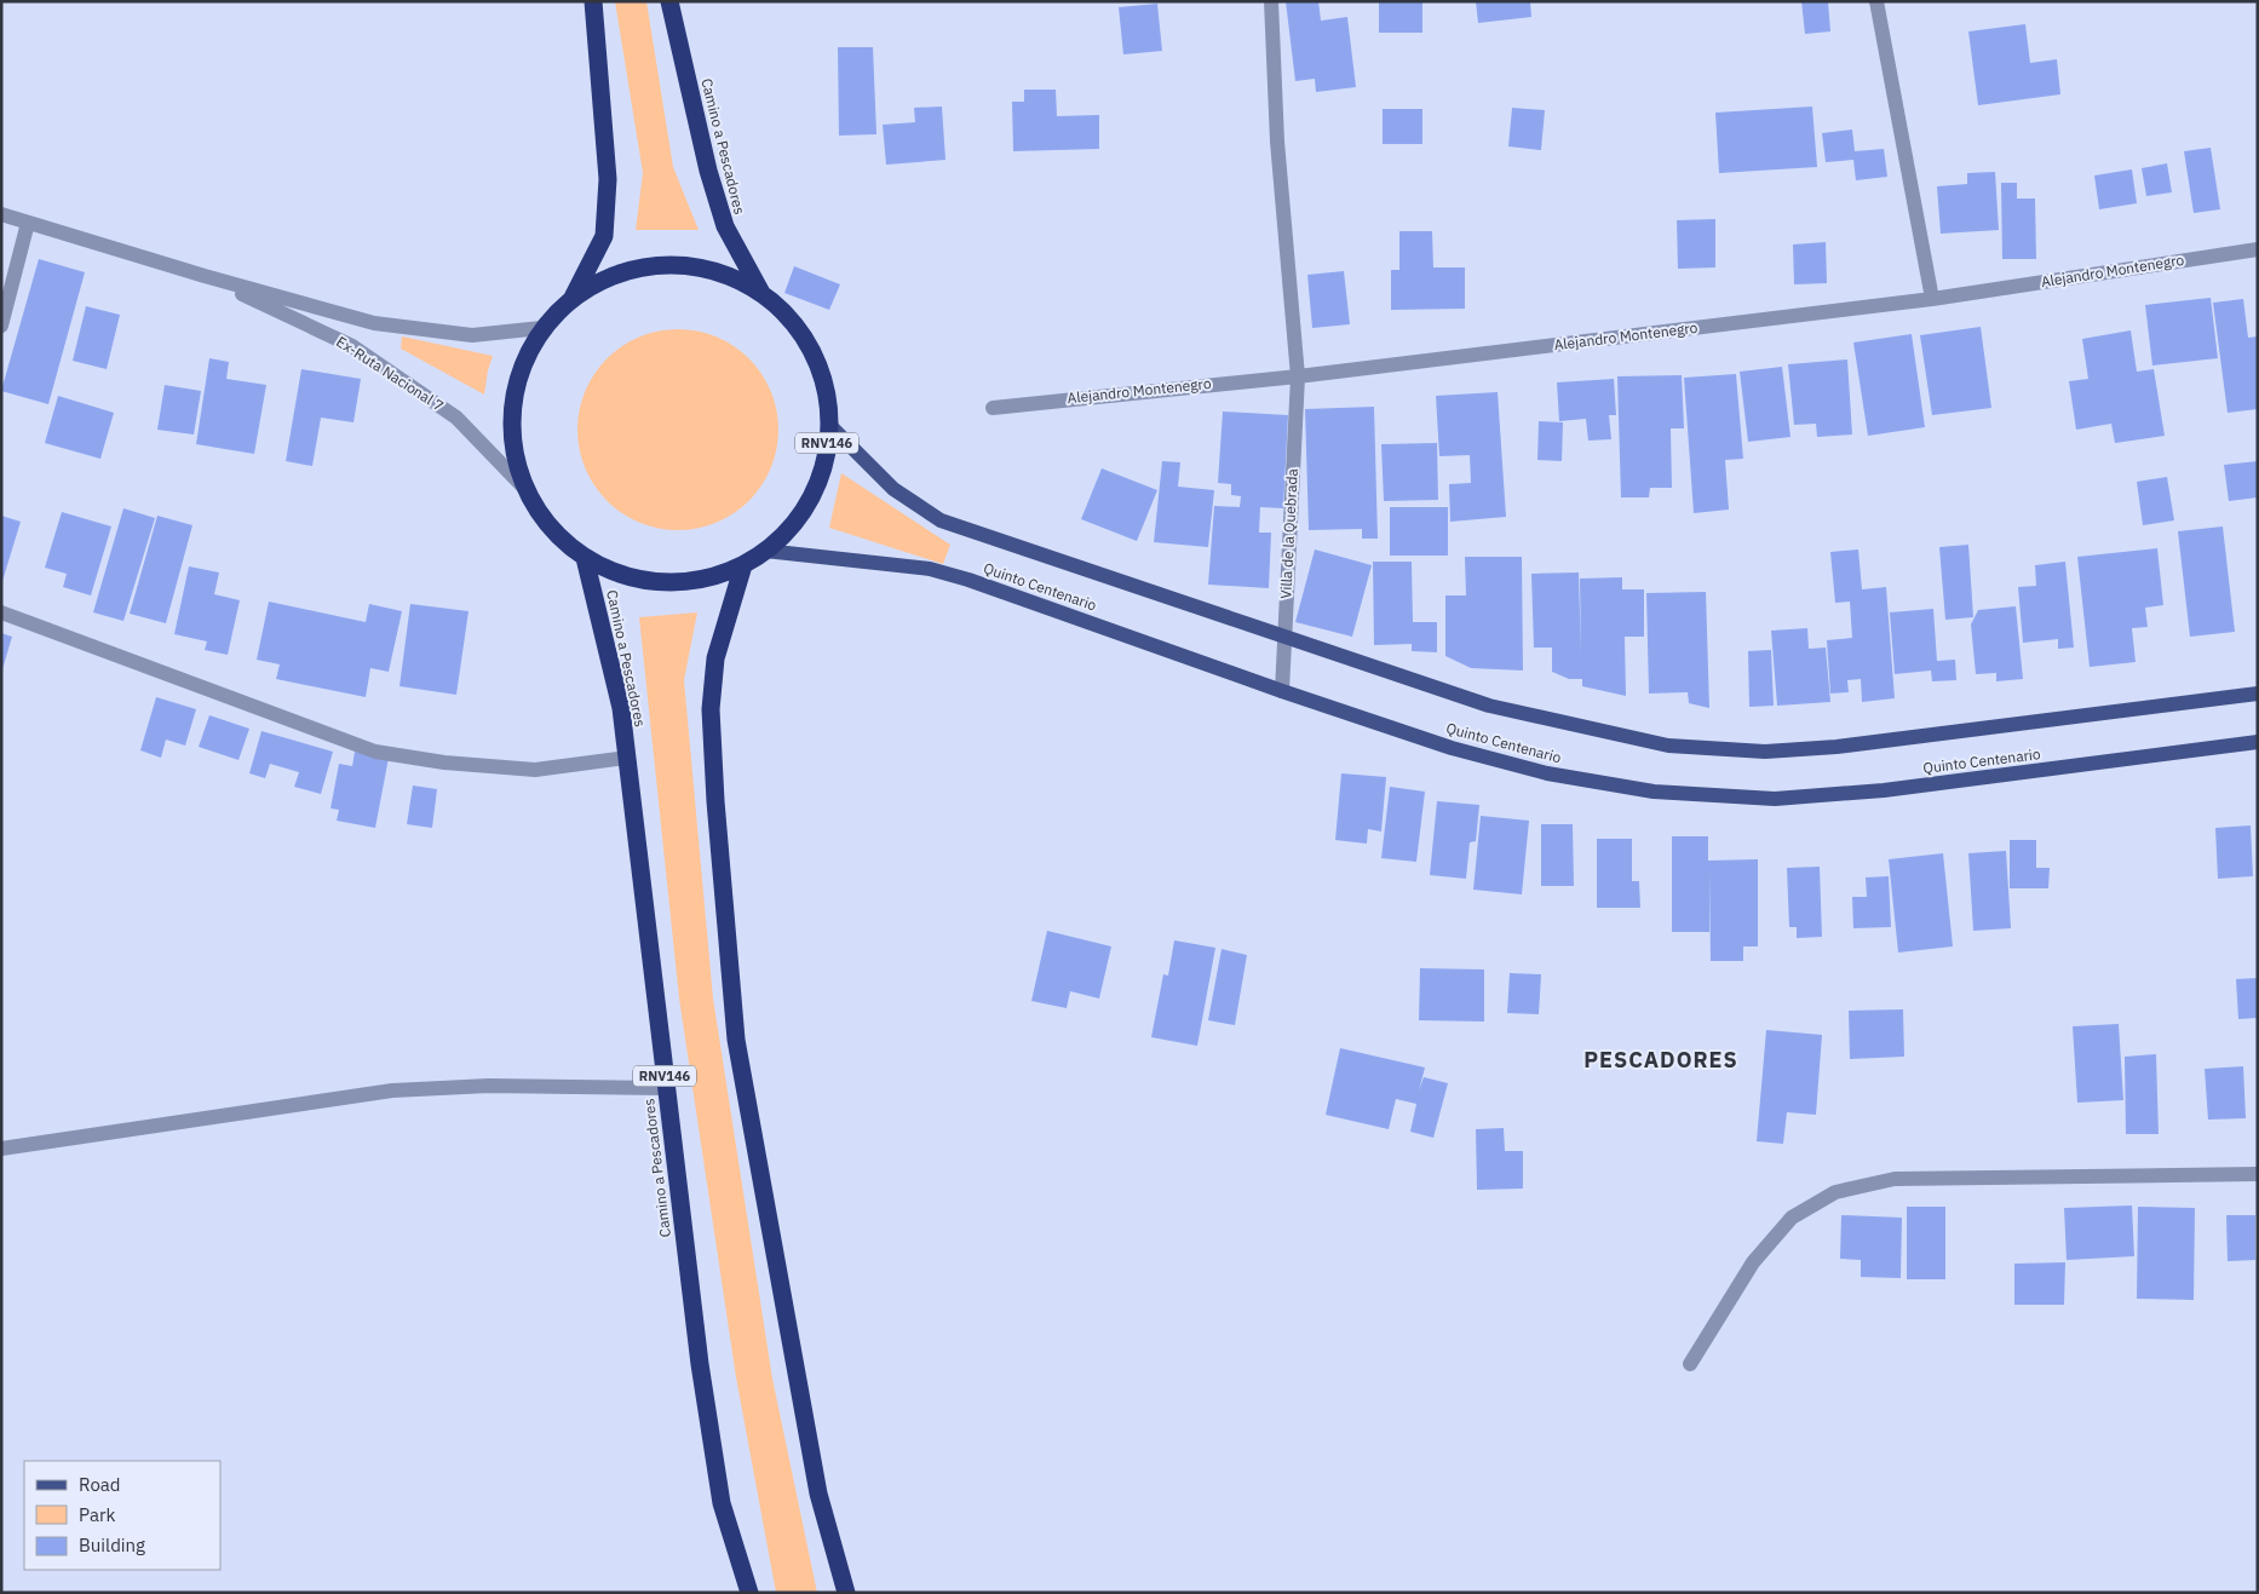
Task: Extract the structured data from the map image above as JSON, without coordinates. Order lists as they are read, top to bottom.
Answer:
{
  "streets": {
    "highway": ["Camino a Pescadores", "RNV146"],
    "main road": ["Quinto Centenario"],
    "street": ["Alejandro Montenegro", "Ex-Ruta Nacional 7", "Villa de la Quebrada"]
  },
  "crossings": [
    ["Camino a Pescadores", "RNV146"],
    ["Alejandro Montenegro", "Villa de la Quebrada"],
    ["Ex-Ruta Nacional 7", "RNV146"],
    ["RNV146", "Quinto Centenario"],
    ["Villa de la Quebrada", "Quinto Centenario"]
  ],
  "districts": ["PESCADORES"],
  "legend": ["Road", "Park", "Building"]
}
